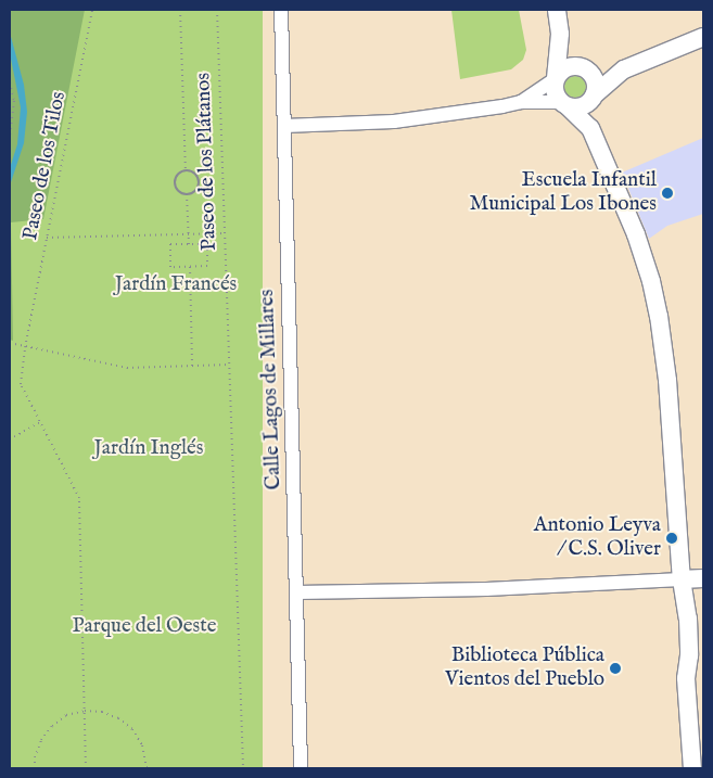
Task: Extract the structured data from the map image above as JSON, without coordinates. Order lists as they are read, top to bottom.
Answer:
{
  "streets": {
    "street": ["Calle Lagos de Millares"],
    "path": ["Paseo de los Plátanos", "Paseo de los Tilos"]
  },
  "parks": ["Jardín Francés", "Jardín Inglés", "Parque del Oeste"],
  "places": ["Escuela Infantil Municipal Los Ibones", "Antonio Leyva / C.S. Oliver", "Biblioteca Pública Vientos del Pueblo"]
}
